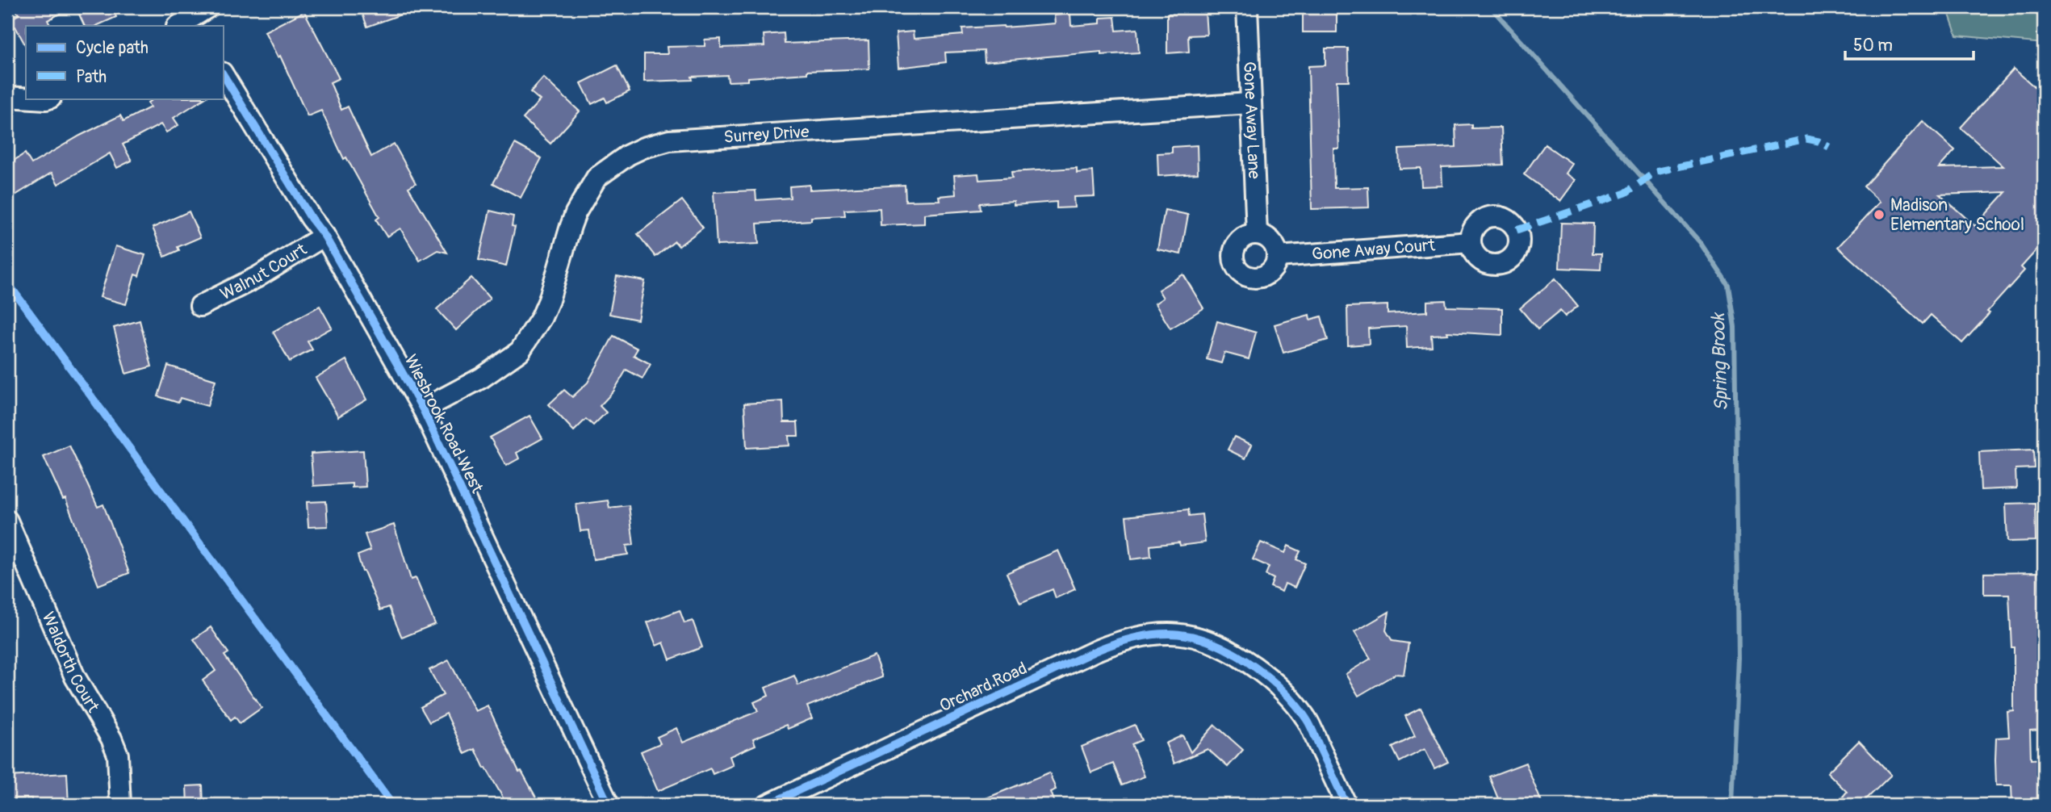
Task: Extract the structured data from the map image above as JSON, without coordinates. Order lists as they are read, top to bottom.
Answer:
{
  "streets": {
    "street": [
      "Gone Away Lane",
      "Surrey Drive",
      "Gone Away Court",
      "Walnut Court",
      "Wiesbrook Road West",
      "Waldorth Court",
      "Orchard Road"
    ]
  },
  "crossings": [
    ["Gone Away Lane", "Surrey Drive"],
    ["Gone Away Lane", "Gone Away Court"],
    ["Surrey Drive", "Wiesbrook Road West"],
    ["Walnut Court", "Wiesbrook Road West"]
  ],
  "water": ["Spring Brook"],
  "places": ["Madison Elementary School"],
  "legend": ["Cycle path", "Path"],
  "scale_bar": "50 m"
}
